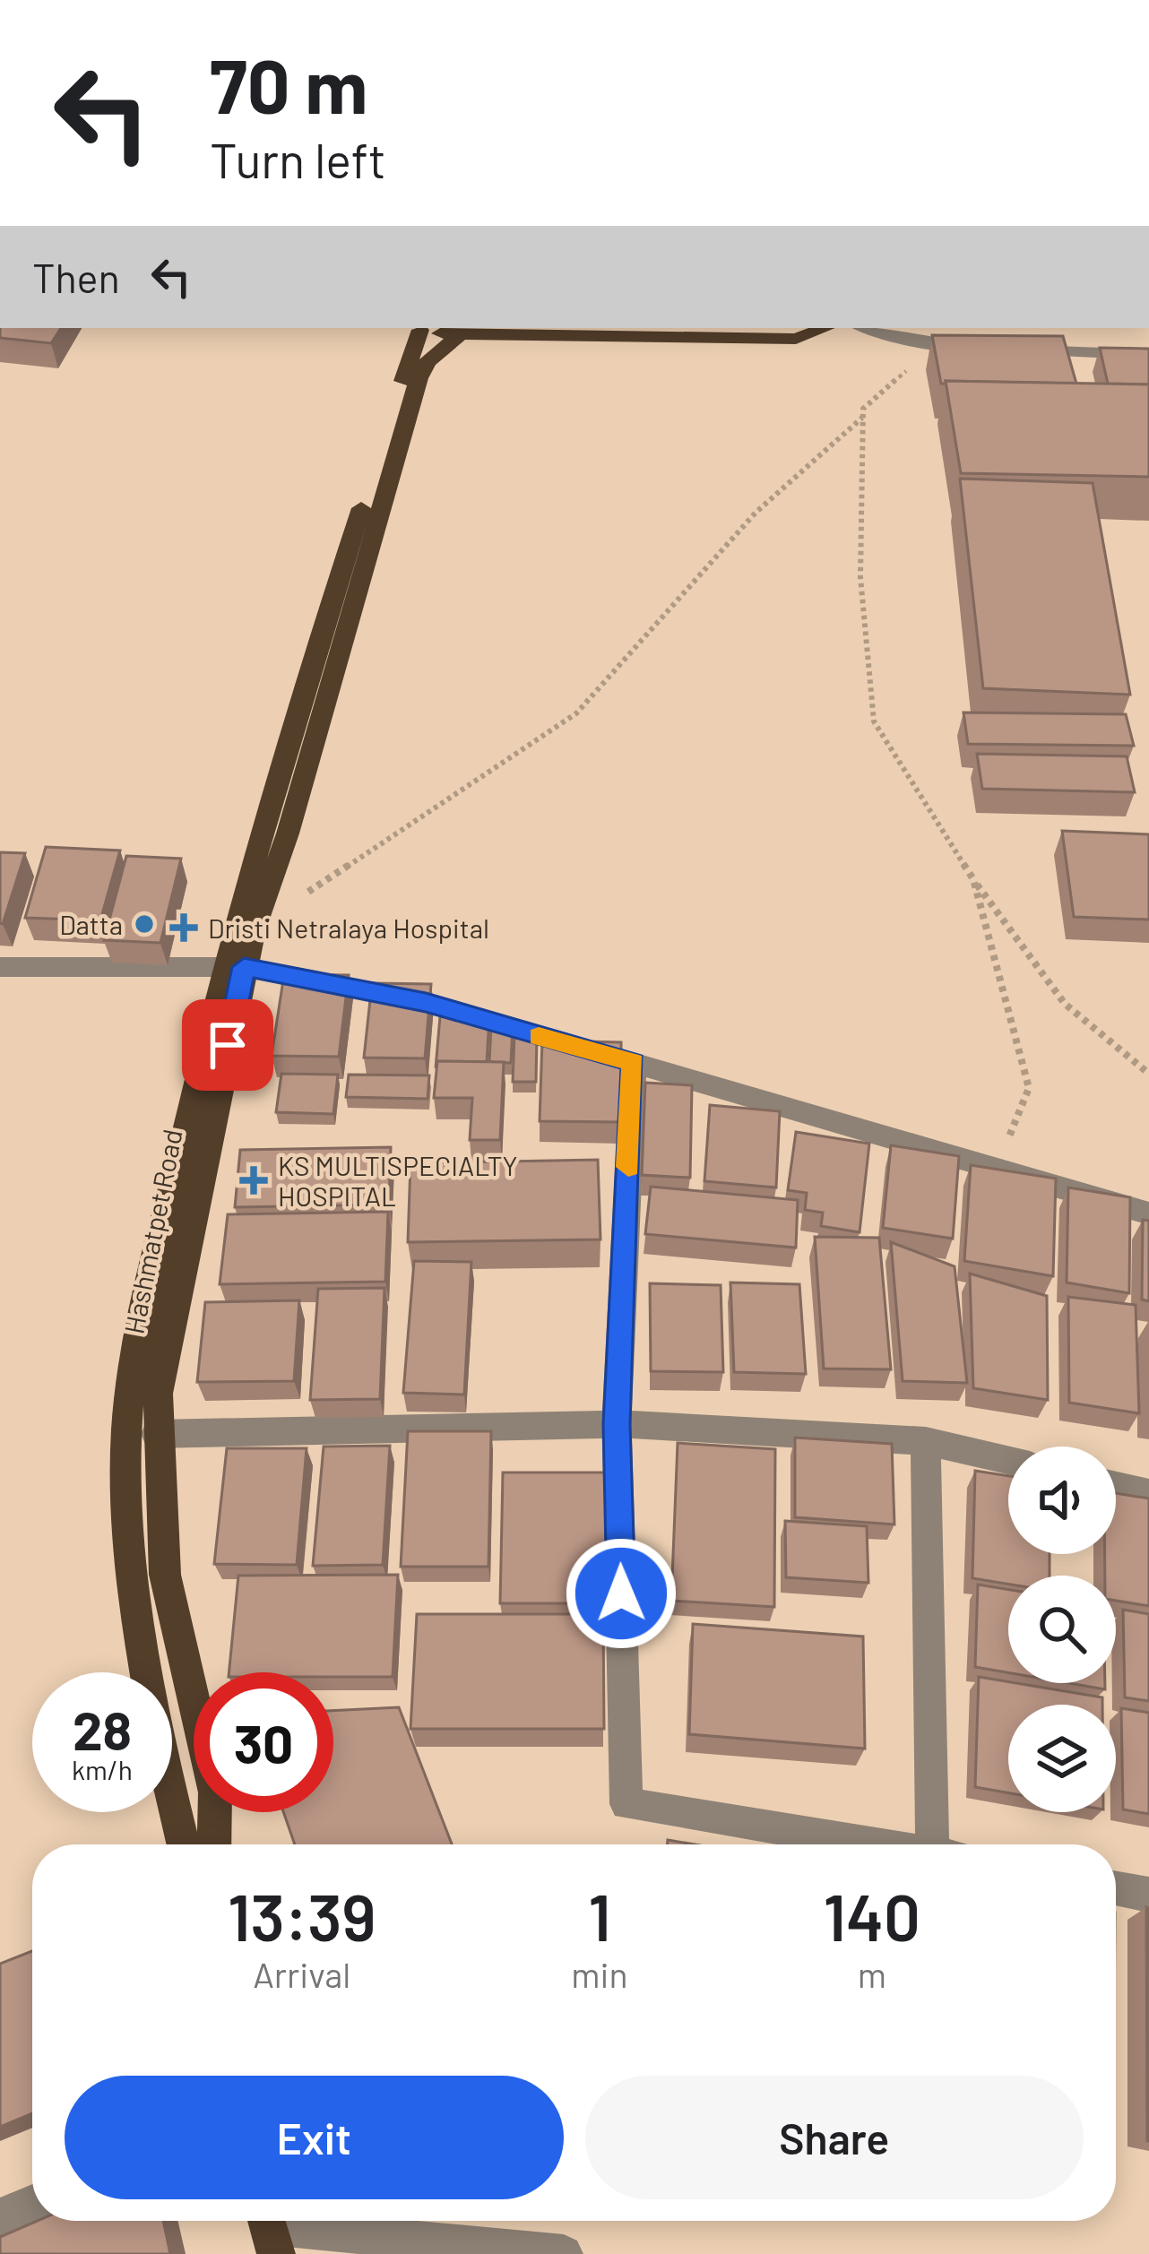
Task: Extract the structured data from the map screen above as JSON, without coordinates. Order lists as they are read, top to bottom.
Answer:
{
  "streets": {
    "main road": ["Hashmatpet Road"]
  },
  "places": {
    "other": ["Datta"],
    "health": ["Dristi Netralaya Hospital", "KS MULTISPECIALTY HOSPITAL"]
  },
  "page": {
    "turn": ["70 m", "Turn left"],
    "then": "Then",
    "speed": "28 km/h",
    "limit": "30",
    "eta": [
      "13:39",
      "Arrival",
      "1",
      "min",
      "140",
      "m"
    ],
    "buttons": ["Exit", "Share"]
  }
}
